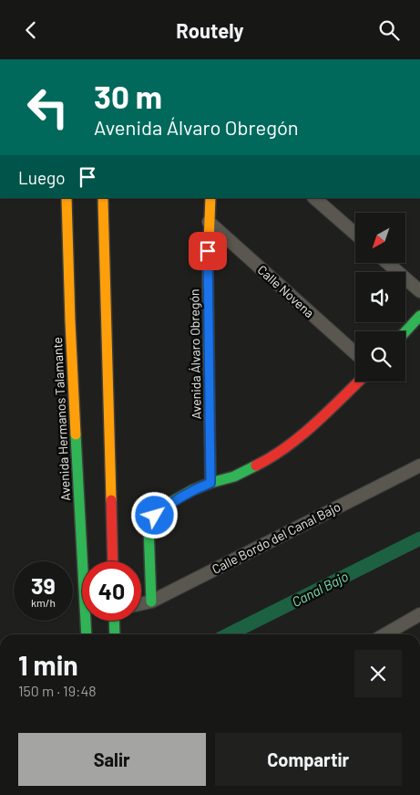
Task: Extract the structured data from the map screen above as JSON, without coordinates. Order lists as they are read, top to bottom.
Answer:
{
  "streets": {
    "main road": ["Avenida Álvaro Obregón", "Avenida Hermanos Talamante"],
    "street": ["Calle Novena", "Calle Bordo del Canal Bajo"]
  },
  "crossings": [
    ["Calle Novena", "Avenida Álvaro Obregón"]
  ],
  "water": ["Canal Bajo"],
  "north": "bottom left",
  "page": {
    "header": "Routely",
    "turn": ["30 m", "Avenida Álvaro Obregón"],
    "then": "Luego",
    "speed": "39 km/h",
    "limit": "40",
    "heading": ["1 min", "150 m · 19:48"],
    "buttons": ["Salir", "Compartir"]
  }
}
